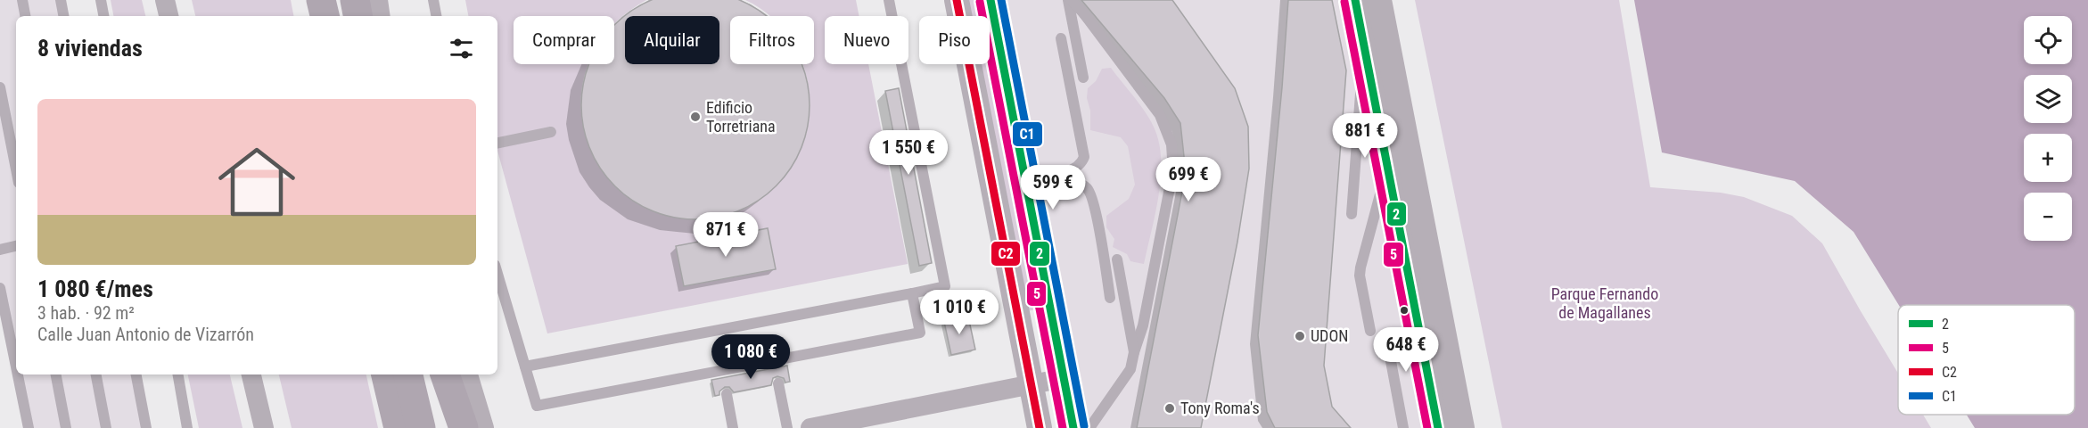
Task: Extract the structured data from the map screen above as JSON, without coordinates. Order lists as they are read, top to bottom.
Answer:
{
  "parks": ["Parque Fernando de Magallanes"],
  "places": ["Edificio Torretriana", "UDON", "Tony Roma's"],
  "lines": [
    "transit line 2",
    "transit line C2",
    "transit line C1",
    "transit line 5"
  ],
  "legend": [
    "2",
    "5",
    "C2",
    "C1"
  ],
  "page": {
    "map_buttons": ["+", "−"],
    "chip": [
      "Comprar",
      "Alquilar",
      "Filtros",
      "Nuevo",
      "Piso"
    ],
    "heading": "8 viviendas",
    "list": [
      {
        "name": "1 080 €/mes",
        "note": "3 hab. · 92 m² · Calle Juan Antonio de Vizarrón"
      }
    ],
    "price": [
      "881 €",
      "1 550 €",
      "699 €",
      "599 €",
      "871 €",
      "1 010 €",
      "648 €",
      "1 080 €"
    ]
  }
}
